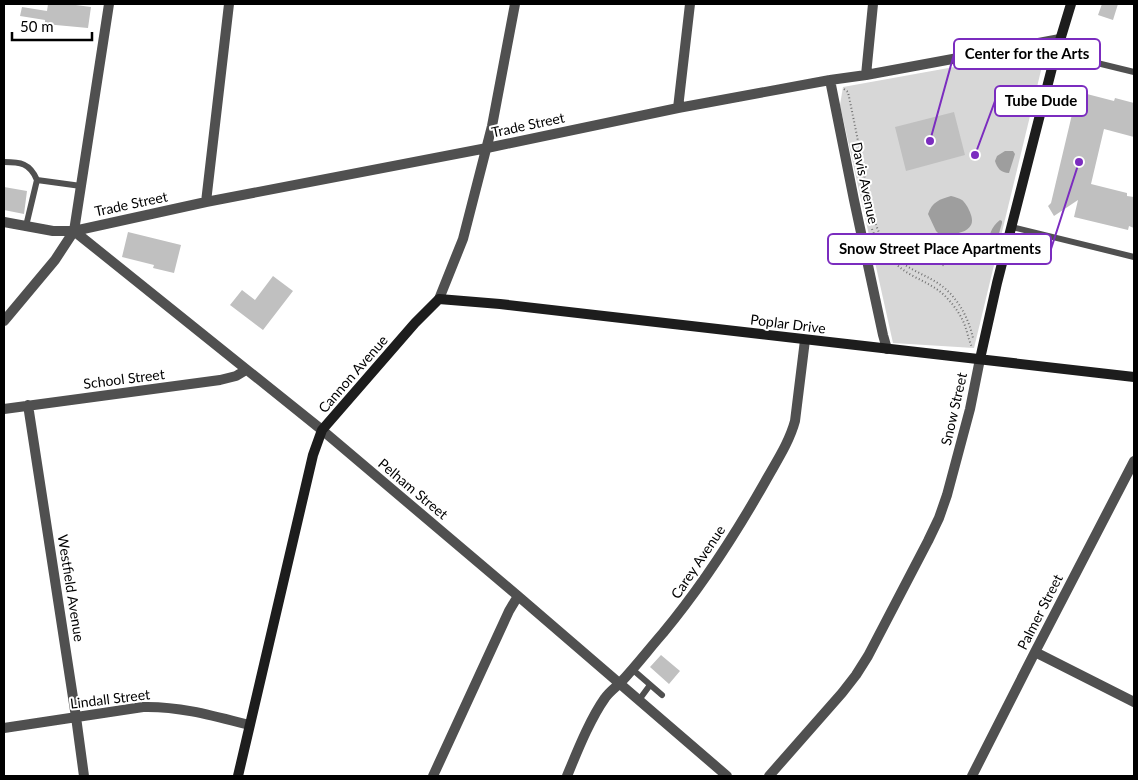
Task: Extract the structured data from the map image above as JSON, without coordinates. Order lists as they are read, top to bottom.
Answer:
{
  "streets": {
    "street": [
      "Trade Street",
      "Davis Avenue",
      "Poplar Drive",
      "Cannon Avenue",
      "School Street",
      "Snow Street",
      "Pelham Street",
      "Carey Avenue",
      "Westfield Avenue",
      "Palmer Street",
      "Lindall Street"
    ]
  },
  "crossings": [
    ["Trade Street", "Davis Avenue"],
    ["Trade Street", "Cannon Avenue"],
    ["Trade Street", "Snow Street"],
    ["Trade Street", "Pelham Street"],
    ["Davis Avenue", "Poplar Drive"],
    ["Poplar Drive", "Cannon Avenue"],
    ["Poplar Drive", "Snow Street"],
    ["Poplar Drive", "Carey Avenue"],
    ["Cannon Avenue", "Pelham Street"],
    ["Cannon Avenue", "Lindall Street"],
    ["School Street", "Pelham Street"],
    ["School Street", "Westfield Avenue"],
    ["Pelham Street", "Carey Avenue"],
    ["Westfield Avenue", "Lindall Street"]
  ],
  "places": ["Center for the Arts", "Tube Dude", "Snow Street Place Apartments"],
  "scale_bar": "50 m"
}
